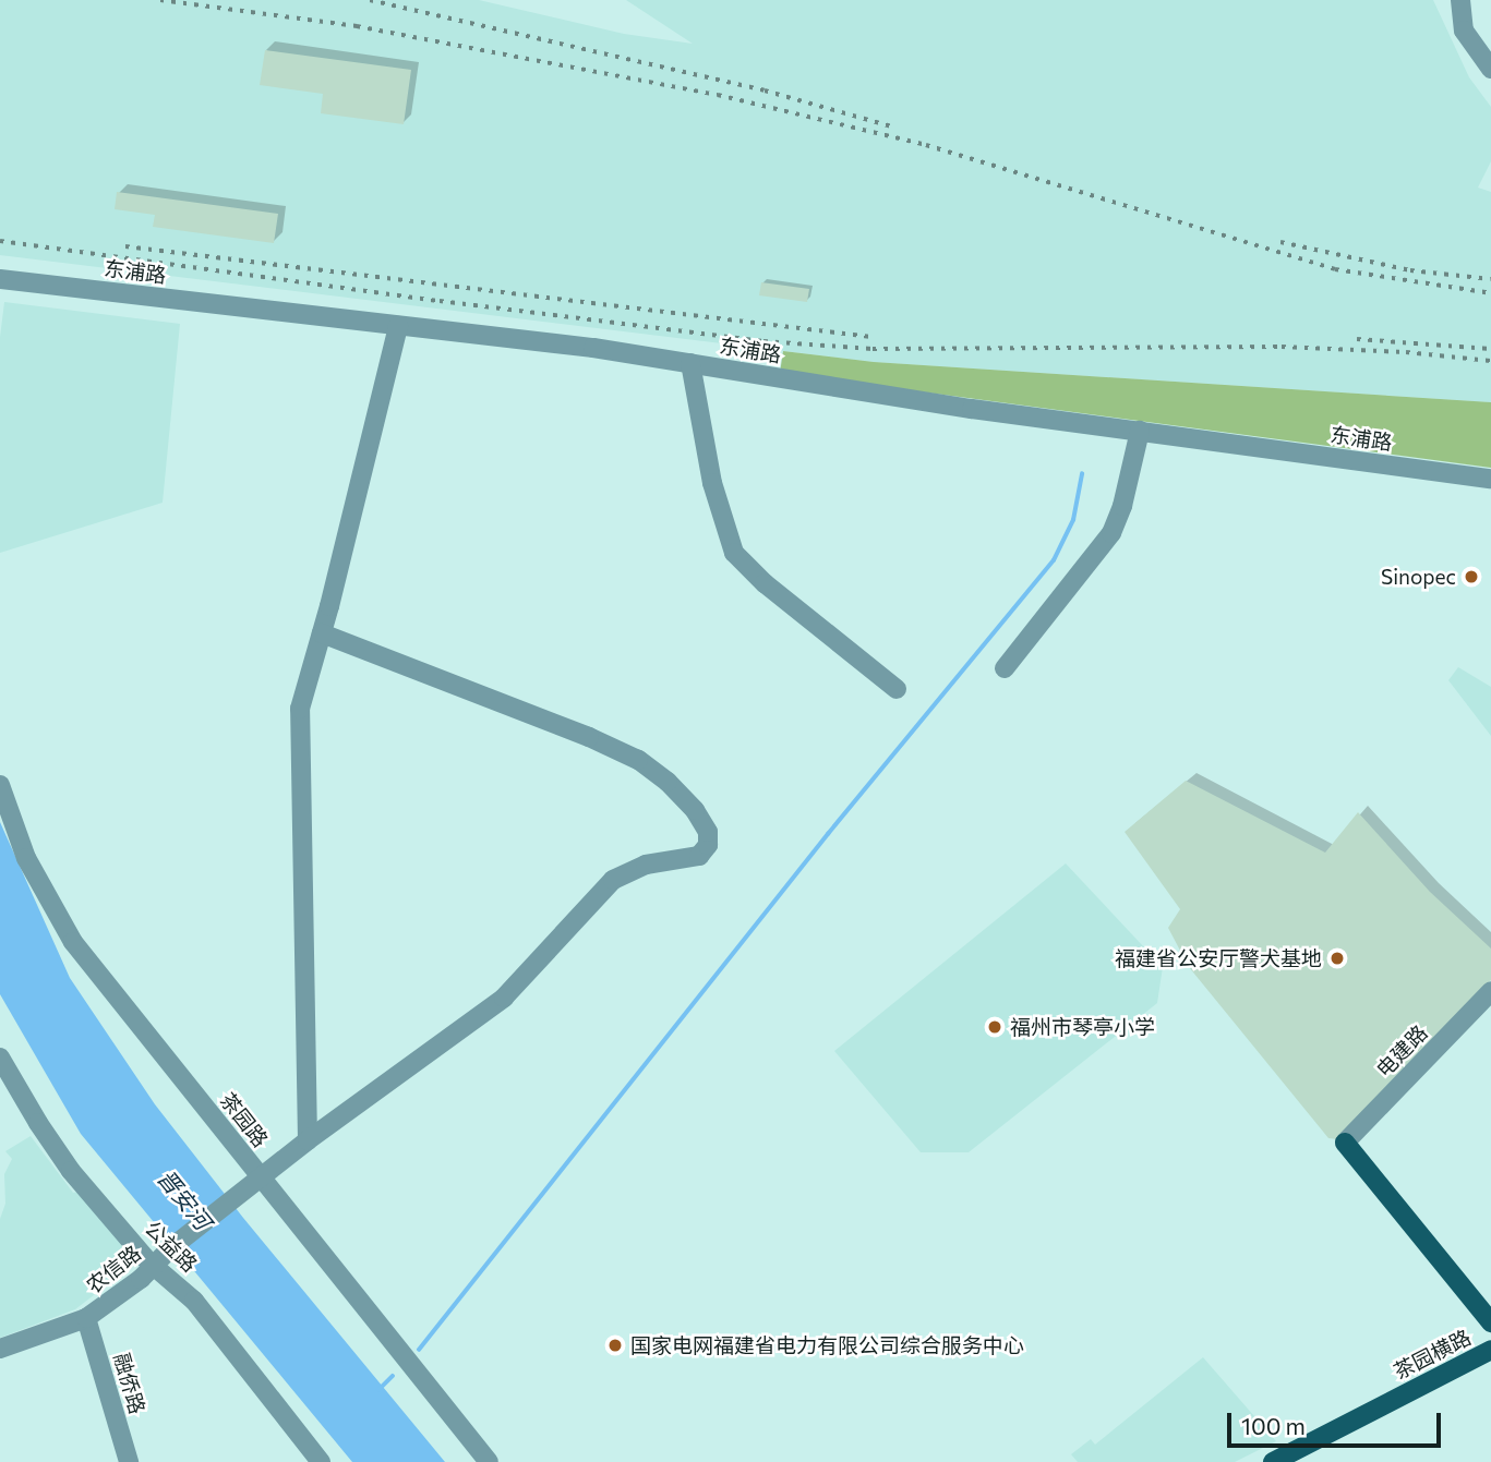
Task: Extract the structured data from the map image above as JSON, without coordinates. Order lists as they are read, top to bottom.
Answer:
{
  "streets": {
    "main road": ["茶园横路"],
    "street": [
      "东浦路",
      "电建路",
      "茶园路",
      "公益路",
      "农信路",
      "融侨路"
    ]
  },
  "crossings": [
    ["茶园路", "农信路"],
    ["公益路", "农信路"],
    ["农信路", "融侨路"]
  ],
  "water": ["晋安河"],
  "places": [
    "Sinopec",
    "福建省公安厅警犬基地",
    "福州市琴亭小学",
    "国家电网福建省电力有限公司综合服务中心"
  ],
  "scale_bar": "100 m"
}
